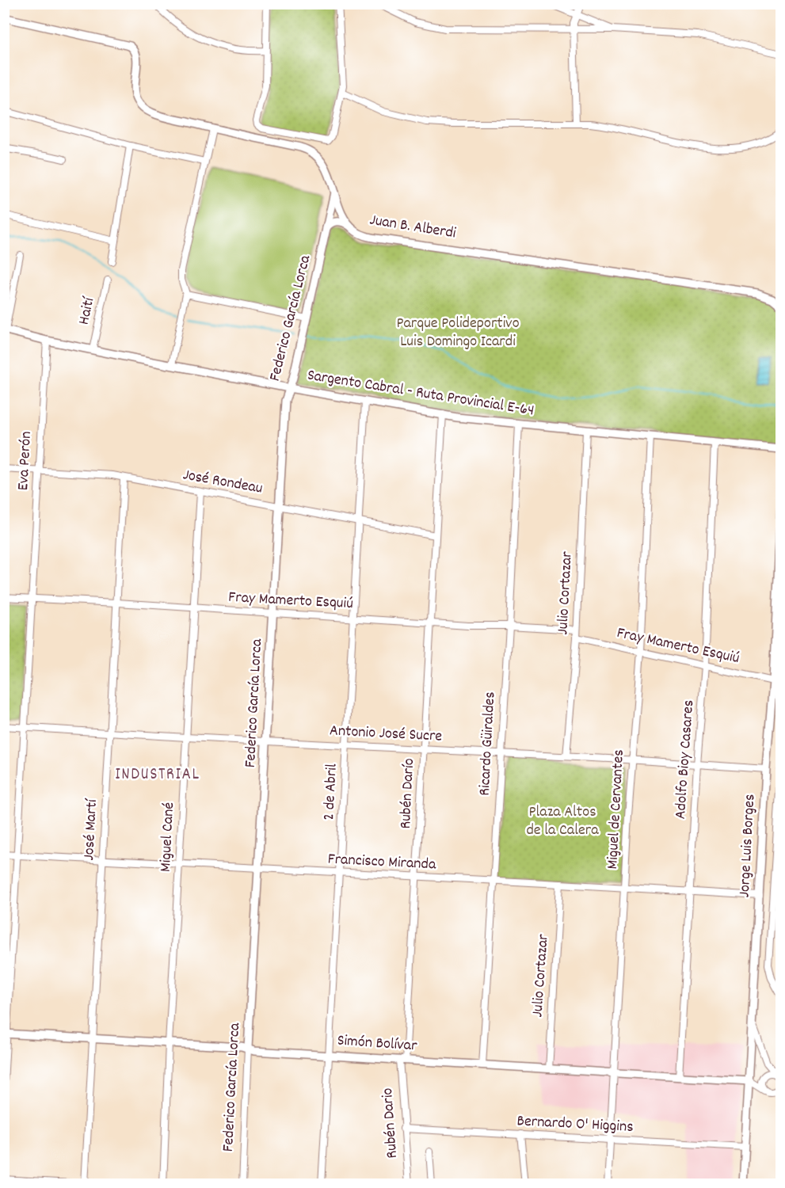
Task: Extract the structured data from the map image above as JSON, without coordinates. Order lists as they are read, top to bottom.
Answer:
{
  "streets": {
    "street": [
      "Juan B. Alberdi",
      "Haití",
      "Federico García Lorca",
      "Sargento Cabral - Ruta Provincial E-64",
      "Eva Perón",
      "José Rondeau",
      "Julio Cortazar",
      "Fray Mamerto Esquiú",
      "Antonio José Sucre",
      "Ricardo Güiraldes",
      "Adolfo Bioy Casares",
      "2 de Abril",
      "Rubén Darío",
      "Miguel de Cervantes",
      "José Martí",
      "Miguel Cané",
      "Jorge Luis Borges",
      "Francisco Miranda",
      "Simón Bolívar",
      "Rubén Dario",
      "Bernardo O' Higgins"
    ]
  },
  "crossings": [
    ["Juan B. Alberdi", "Federico García Lorca"],
    ["Haití", "Sargento Cabral - Ruta Provincial E-64"],
    ["Federico García Lorca", "Sargento Cabral - Ruta Provincial E-64"],
    ["Federico García Lorca", "José Rondeau"],
    ["Federico García Lorca", "Fray Mamerto Esquiú"],
    ["Federico García Lorca", "Antonio José Sucre"],
    ["Federico García Lorca", "Francisco Miranda"],
    ["Federico García Lorca", "Simón Bolívar"],
    ["Sargento Cabral - Ruta Provincial E-64", "Eva Perón"],
    ["Sargento Cabral - Ruta Provincial E-64", "Julio Cortazar"],
    ["Sargento Cabral - Ruta Provincial E-64", "Ricardo Güiraldes"],
    ["Sargento Cabral - Ruta Provincial E-64", "Adolfo Bioy Casares"],
    ["Sargento Cabral - Ruta Provincial E-64", "2 de Abril"],
    ["Sargento Cabral - Ruta Provincial E-64", "Rubén Darío"],
    ["Sargento Cabral - Ruta Provincial E-64", "Miguel de Cervantes"],
    ["Eva Perón", "José Rondeau"],
    ["Eva Perón", "Fray Mamerto Esquiú"],
    ["Eva Perón", "Antonio José Sucre"],
    ["Eva Perón", "Francisco Miranda"],
    ["Eva Perón", "Simón Bolívar"],
    ["José Rondeau", "2 de Abril"],
    ["José Rondeau", "Rubén Darío"],
    ["José Rondeau", "José Martí"],
    ["José Rondeau", "Miguel Cané"],
    ["Julio Cortazar", "Fray Mamerto Esquiú"],
    ["Julio Cortazar", "Antonio José Sucre"],
    ["Julio Cortazar", "Francisco Miranda"],
    ["Julio Cortazar", "Simón Bolívar"],
    ["Fray Mamerto Esquiú", "Ricardo Güiraldes"],
    ["Fray Mamerto Esquiú", "Adolfo Bioy Casares"],
    ["Fray Mamerto Esquiú", "2 de Abril"],
    ["Fray Mamerto Esquiú", "Rubén Darío"],
    ["Fray Mamerto Esquiú", "Miguel de Cervantes"],
    ["Fray Mamerto Esquiú", "José Martí"],
    ["Fray Mamerto Esquiú", "Miguel Cané"],
    ["Fray Mamerto Esquiú", "Jorge Luis Borges"],
    ["Antonio José Sucre", "Ricardo Güiraldes"],
    ["Antonio José Sucre", "Adolfo Bioy Casares"],
    ["Antonio José Sucre", "2 de Abril"],
    ["Antonio José Sucre", "Rubén Darío"],
    ["Antonio José Sucre", "Miguel de Cervantes"],
    ["Antonio José Sucre", "José Martí"],
    ["Antonio José Sucre", "Miguel Cané"],
    ["Antonio José Sucre", "Jorge Luis Borges"],
    ["Ricardo Güiraldes", "Francisco Miranda"],
    ["Ricardo Güiraldes", "Simón Bolívar"],
    ["Adolfo Bioy Casares", "Francisco Miranda"],
    ["Adolfo Bioy Casares", "Simón Bolívar"],
    ["2 de Abril", "Francisco Miranda"],
    ["2 de Abril", "Simón Bolívar"],
    ["Rubén Darío", "Francisco Miranda"],
    ["Rubén Darío", "Simón Bolívar"],
    ["Rubén Darío", "Rubén Dario"],
    ["Miguel de Cervantes", "Francisco Miranda"],
    ["Miguel de Cervantes", "Simón Bolívar"],
    ["Miguel de Cervantes", "Bernardo O' Higgins"],
    ["José Martí", "Francisco Miranda"],
    ["José Martí", "Simón Bolívar"],
    ["Miguel Cané", "Francisco Miranda"],
    ["Miguel Cané", "Simón Bolívar"],
    ["Jorge Luis Borges", "Francisco Miranda"],
    ["Jorge Luis Borges", "Simón Bolívar"],
    ["Jorge Luis Borges", "Bernardo O' Higgins"],
    ["Simón Bolívar", "Rubén Dario"],
    ["Rubén Dario", "Bernardo O' Higgins"]
  ],
  "districts": ["INDUSTRIAL"],
  "parks": ["Parque Polideportivo Luis Domingo Icardi", "Plaza Altos de la Calera"]
}
